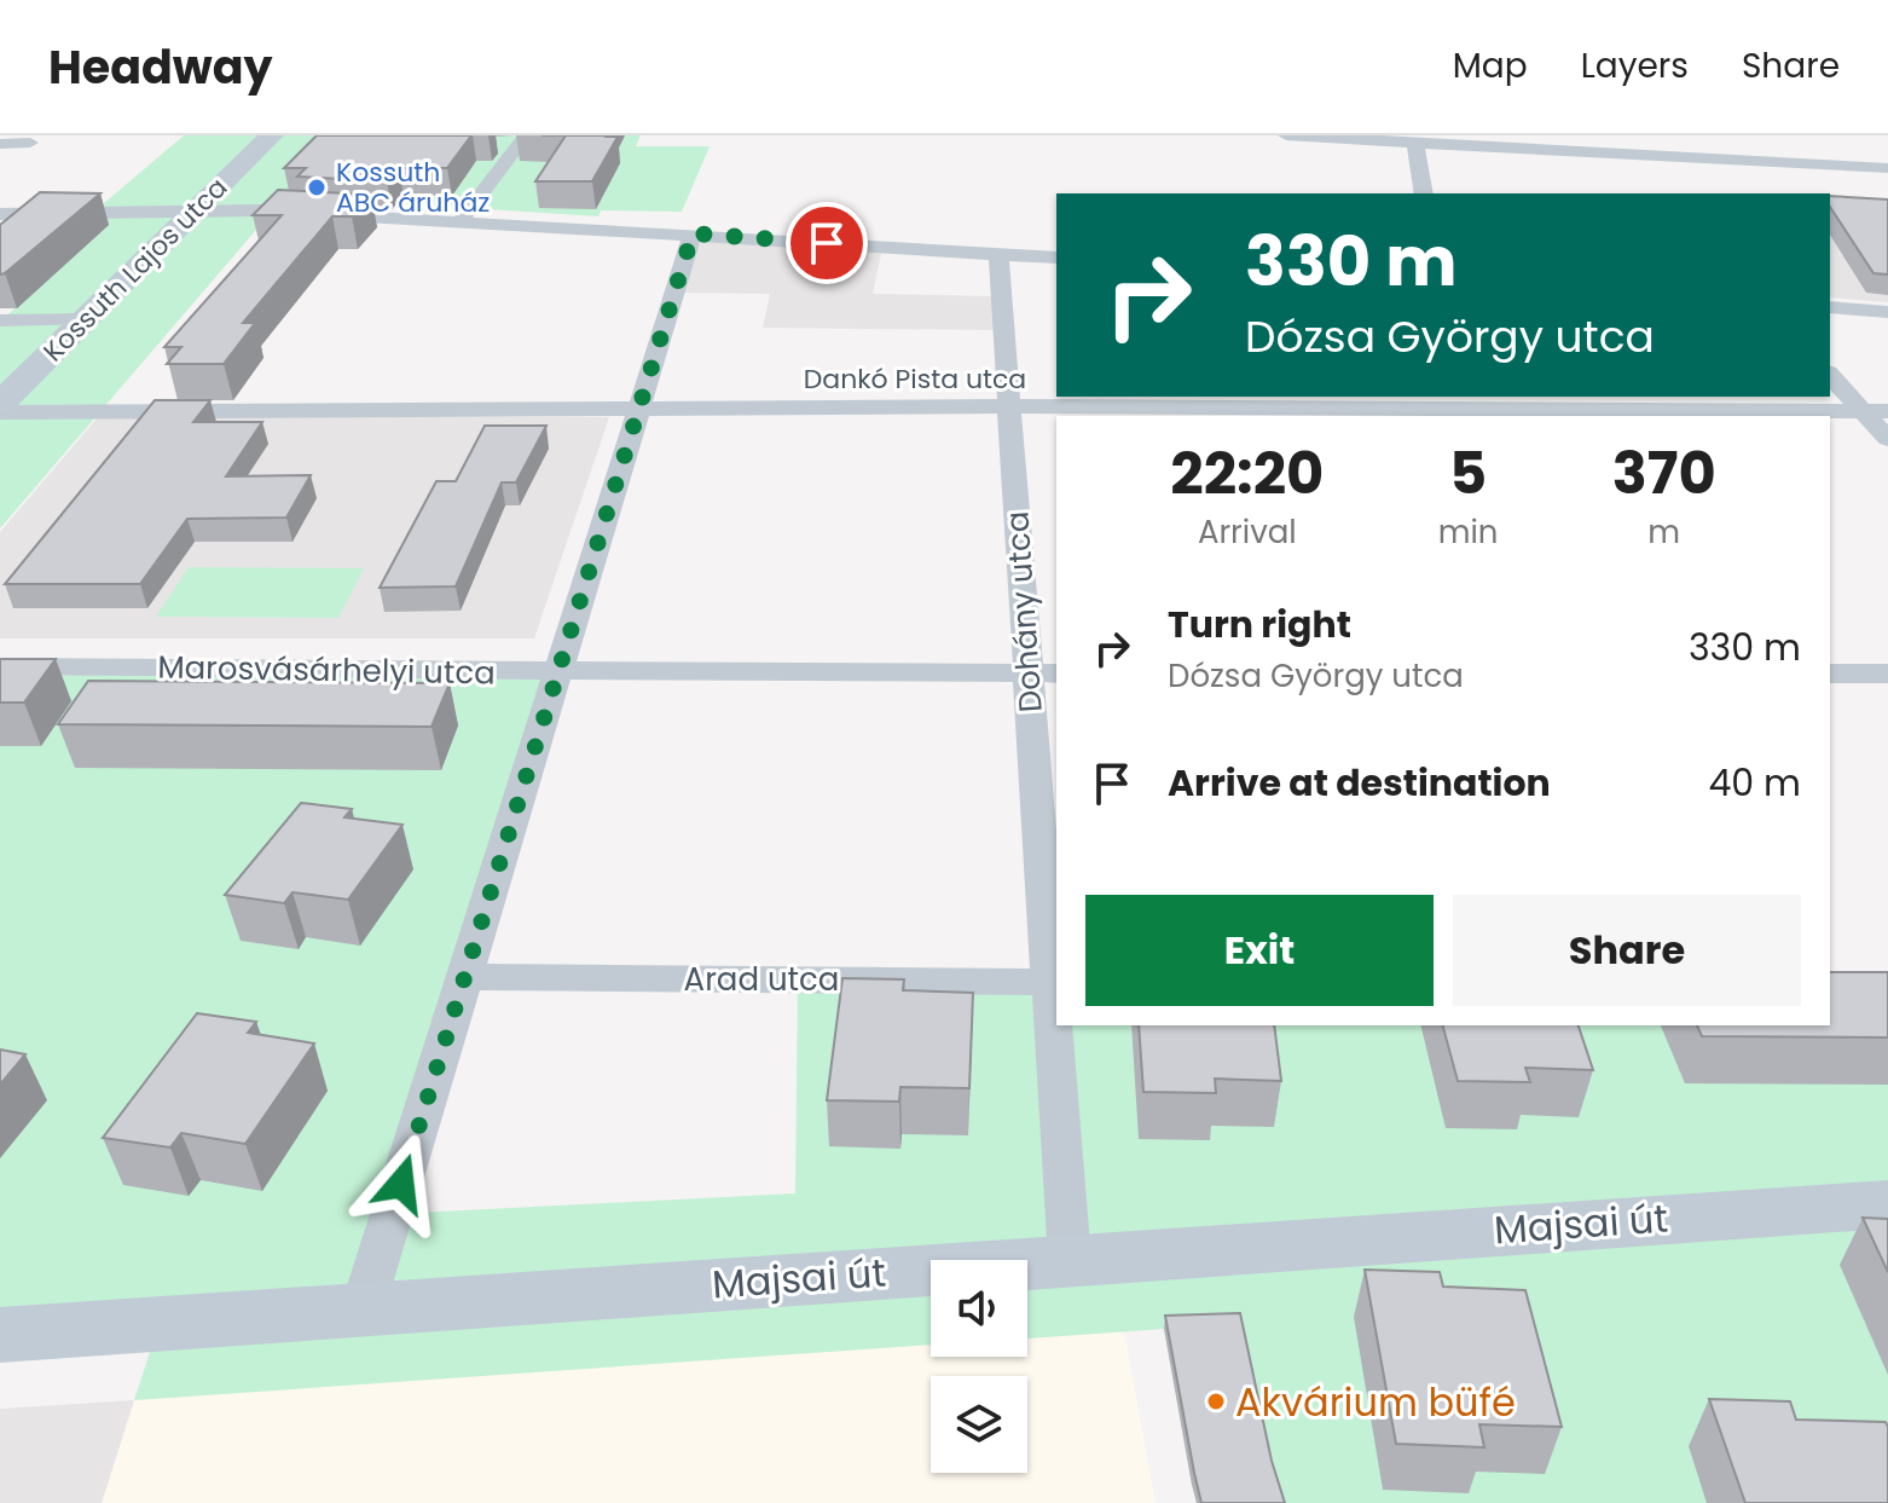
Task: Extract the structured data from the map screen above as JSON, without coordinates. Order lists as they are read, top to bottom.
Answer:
{
  "streets": {
    "main road": ["Kossuth Lajos utca", "Majsai út"],
    "street": [
      "Dankó Pista utca",
      "Dohány utca",
      "Marosvásárhelyi utca",
      "Arad utca"
    ]
  },
  "crossings": [
    ["Dankó Pista utca", "Dohány utca"],
    ["Dohány utca", "Marosvásárhelyi utca"],
    ["Dohány utca", "Arad utca"],
    ["Dohány utca", "Majsai út"]
  ],
  "places": ["Kossuth ABC áruház", "Akvárium büfé"],
  "page": {
    "header": "Headway",
    "nav": ["Map", "Layers", "Share"],
    "turn": ["330 m", "Dózsa György utca"],
    "eta": [
      "22:20",
      "Arrival",
      "5",
      "min",
      "370",
      "m"
    ],
    "list": [
      {
        "name": "Turn right",
        "note": "Dózsa György utca",
        "value": "330 m"
      },
      {
        "name": "Arrive at destination",
        "value": "40 m"
      }
    ],
    "buttons": ["Exit", "Share"]
  }
}
